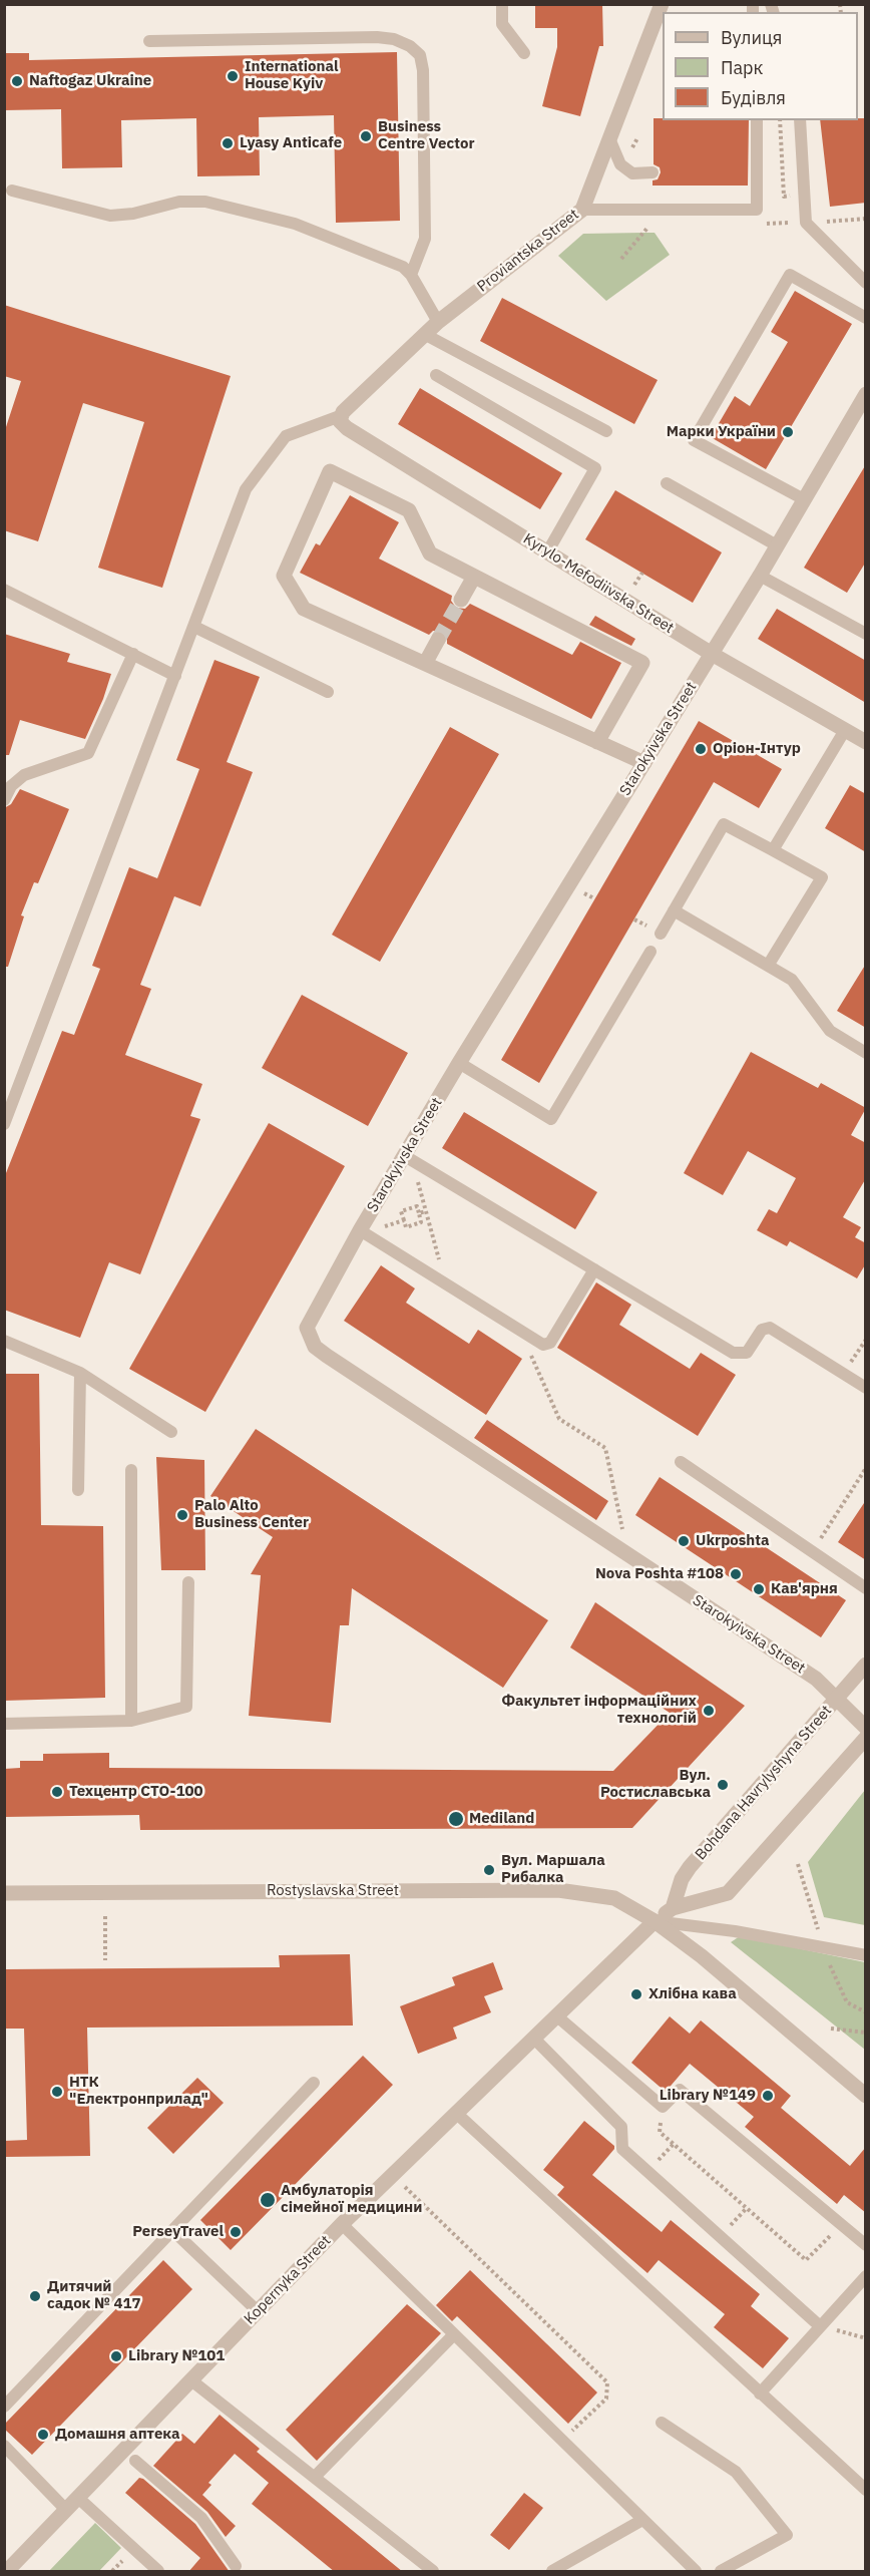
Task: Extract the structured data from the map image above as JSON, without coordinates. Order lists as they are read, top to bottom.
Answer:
{
  "streets": {
    "street": [
      "Proviantska Street",
      "Kyrylo-Mefodiivska Street",
      "Starokyivska Street",
      "Bohdana Havrylyshyna Street",
      "Rostyslavska Street",
      "Kopernyka Street"
    ]
  },
  "crossings": [
    ["Proviantska Street", "Kyrylo-Mefodiivska Street"],
    ["Kyrylo-Mefodiivska Street", "Starokyivska Street"],
    ["Starokyivska Street", "Bohdana Havrylyshyna Street"],
    ["Rostyslavska Street", "Kopernyka Street"]
  ],
  "places": [
    "International House Kyiv",
    "Naftogaz Ukraine",
    "Business Centre Vector",
    "Lyasy Anticafe",
    "Марки України",
    "Оріон-Інтур",
    "Palo Alto Business Center",
    "Ukrposhta",
    "Nova Poshta #108",
    "Кав'ярня",
    "Факультет інформаційних технологій",
    "Вул. Ростиславська",
    "Техцентр СТО-100",
    "Mediland",
    "Вул. Маршала Рибалка",
    "Хлібна кава",
    "НТК \"Електронприлад\"",
    "Library №149",
    "Амбулаторія сімейної медицини",
    "PerseyTravel",
    "Дитячий садок № 417",
    "Library №101",
    "Домашня аптека"
  ],
  "legend": ["Вулиця", "Парк", "Будівля"]
}
